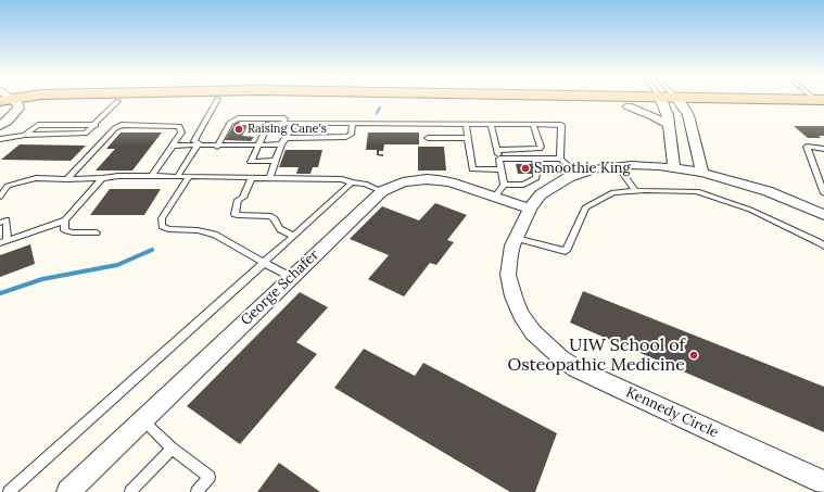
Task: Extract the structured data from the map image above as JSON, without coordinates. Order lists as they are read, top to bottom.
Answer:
{
  "streets": {
    "street": ["George Schafer", "Kennedy Circle"]
  },
  "crossings": [
    ["George Schafer", "Kennedy Circle"]
  ],
  "places": ["Raising Cane's", "Smoothie King", "UIW School of Osteopathic Medicine"]
}
